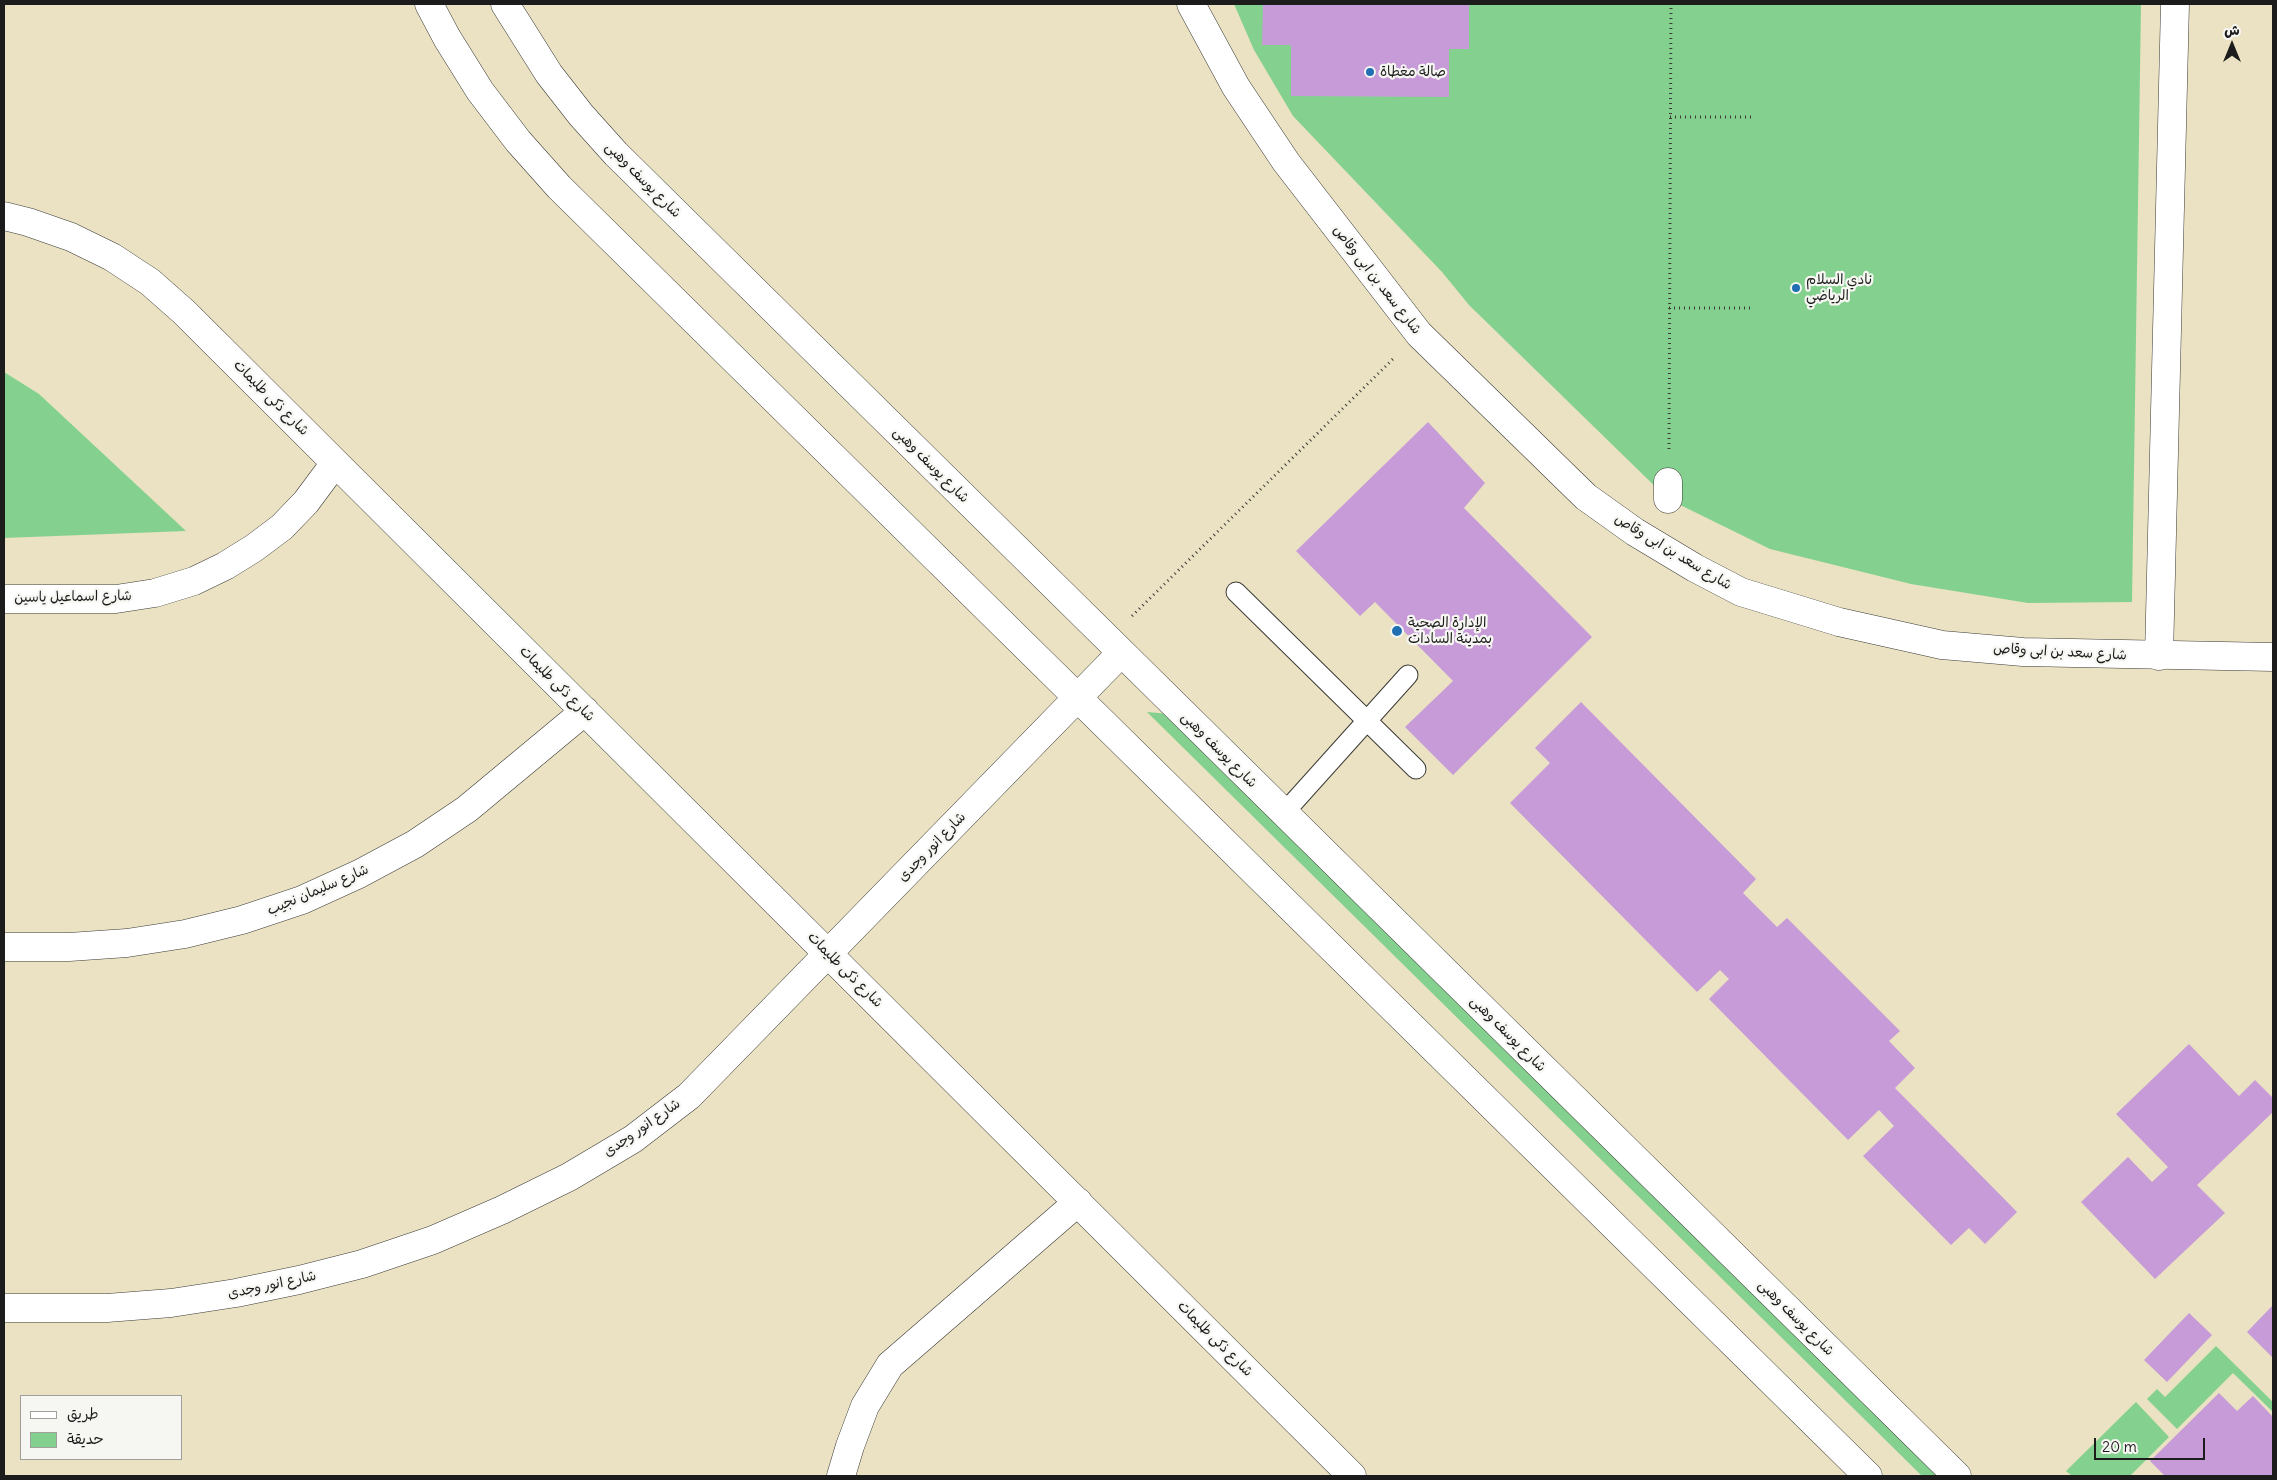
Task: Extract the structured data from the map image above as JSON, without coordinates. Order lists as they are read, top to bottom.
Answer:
{
  "streets": {
    "street": [
      "شارع يوسف وهبى",
      "شارع سعد بن ابى وقاص",
      "شارع ذكى طليمات",
      "شارع اسماعيل ياسين",
      "شارع انور وجدى",
      "شارع سليمان نجيب"
    ]
  },
  "crossings": [
    ["شارع يوسف وهبى", "شارع انور وجدى"],
    ["شارع ذكى طليمات", "شارع اسماعيل ياسين"],
    ["شارع ذكى طليمات", "شارع انور وجدى"],
    ["شارع ذكى طليمات", "شارع سليمان نجيب"]
  ],
  "places": ["صالة مغطاة", "نادي السلام الرياضي", "الإدارة الصحية بمدينة السادات"],
  "legend": ["طريق", "حديقة"],
  "scale_bar": "20 m",
  "north": "top"
}
